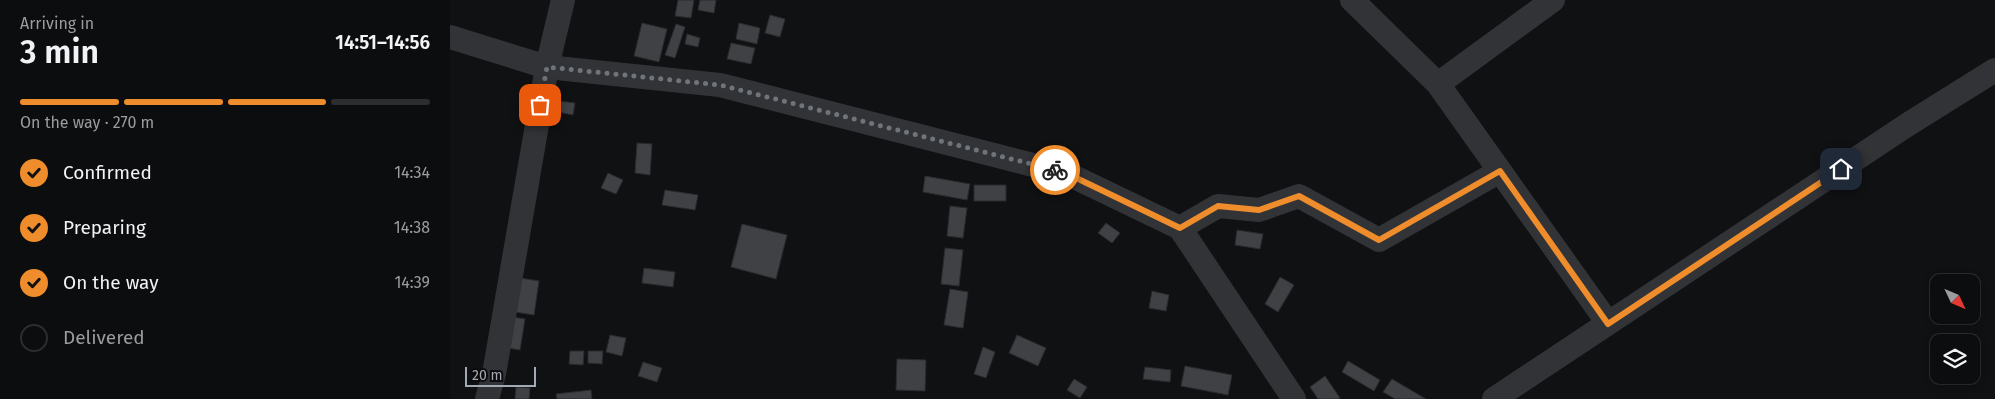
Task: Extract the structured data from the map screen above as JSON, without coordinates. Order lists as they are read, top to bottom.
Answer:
{
  "scale_bar": "20 m",
  "north": "bottom right",
  "page": {
    "heading": ["3 min", "Arriving in", "14:51–14:56"],
    "bar": "On the way · 270 m",
    "list": [
      ["Confirmed", "14:34"],
      ["Preparing", "14:38"],
      ["On the way", "14:39"],
      "Delivered"
    ],
    "scale": "20 m"
  }
}
